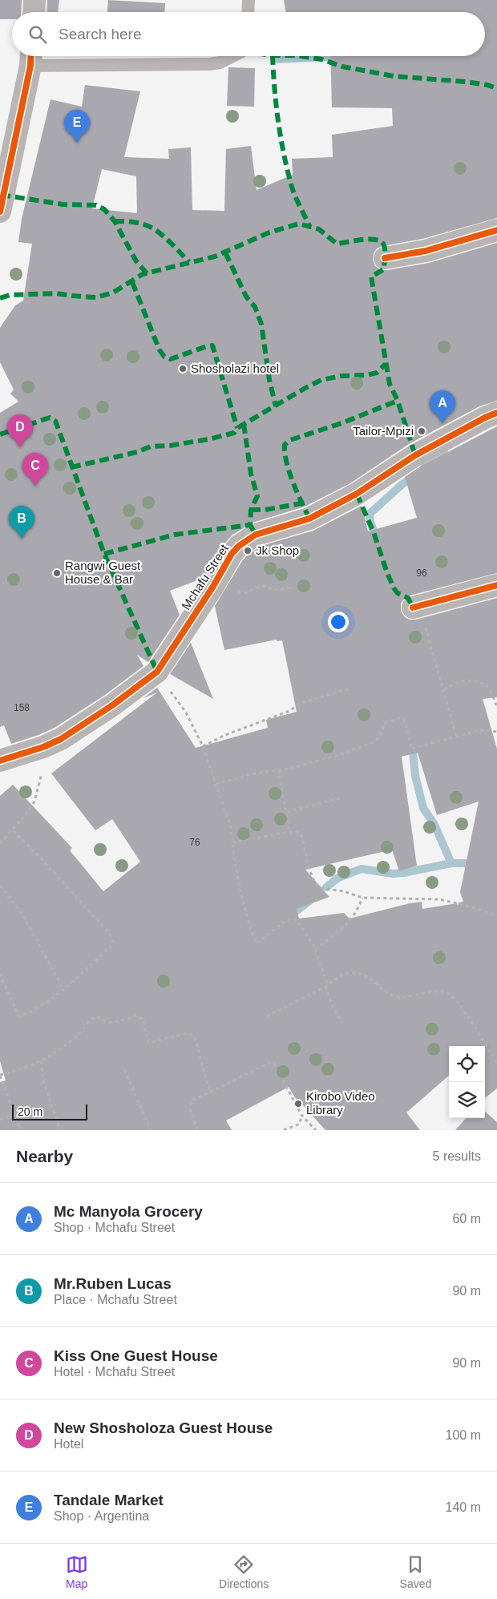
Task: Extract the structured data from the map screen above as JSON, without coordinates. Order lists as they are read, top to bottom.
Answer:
{
  "streets": {
    "street": ["Mchafu Street"]
  },
  "places": [
    "Shosholazi hotel",
    "Tailor-Mpizi",
    "Jk Shop",
    "Rangwi Guest House & Bar",
    "Kirobo Video Library"
  ],
  "house_numbers": ["96", "158", "76"],
  "scale_bar": "20 m",
  "page": {
    "search": "Search here",
    "pins": [
      "E",
      "A",
      "D",
      "C",
      "B"
    ],
    "scale": "20 m",
    "heading": ["Nearby", "5 results"],
    "list": [
      {
        "mark": "A",
        "name": "Mc Manyola Grocery",
        "note": "Shop · Mchafu Street",
        "value": "60 m"
      },
      {
        "mark": "B",
        "name": "Mr.Ruben Lucas",
        "note": "Place · Mchafu Street",
        "value": "90 m"
      },
      {
        "mark": "C",
        "name": "Kiss One Guest House",
        "note": "Hotel · Mchafu Street",
        "value": "90 m"
      },
      {
        "mark": "D",
        "name": "New Shosholoza Guest House",
        "note": "Hotel",
        "value": "100 m"
      },
      {
        "mark": "E",
        "name": "Tandale Market",
        "note": "Shop · Argentina",
        "value": "140 m"
      }
    ],
    "nav": ["Map", "Directions", "Saved"]
  }
}
